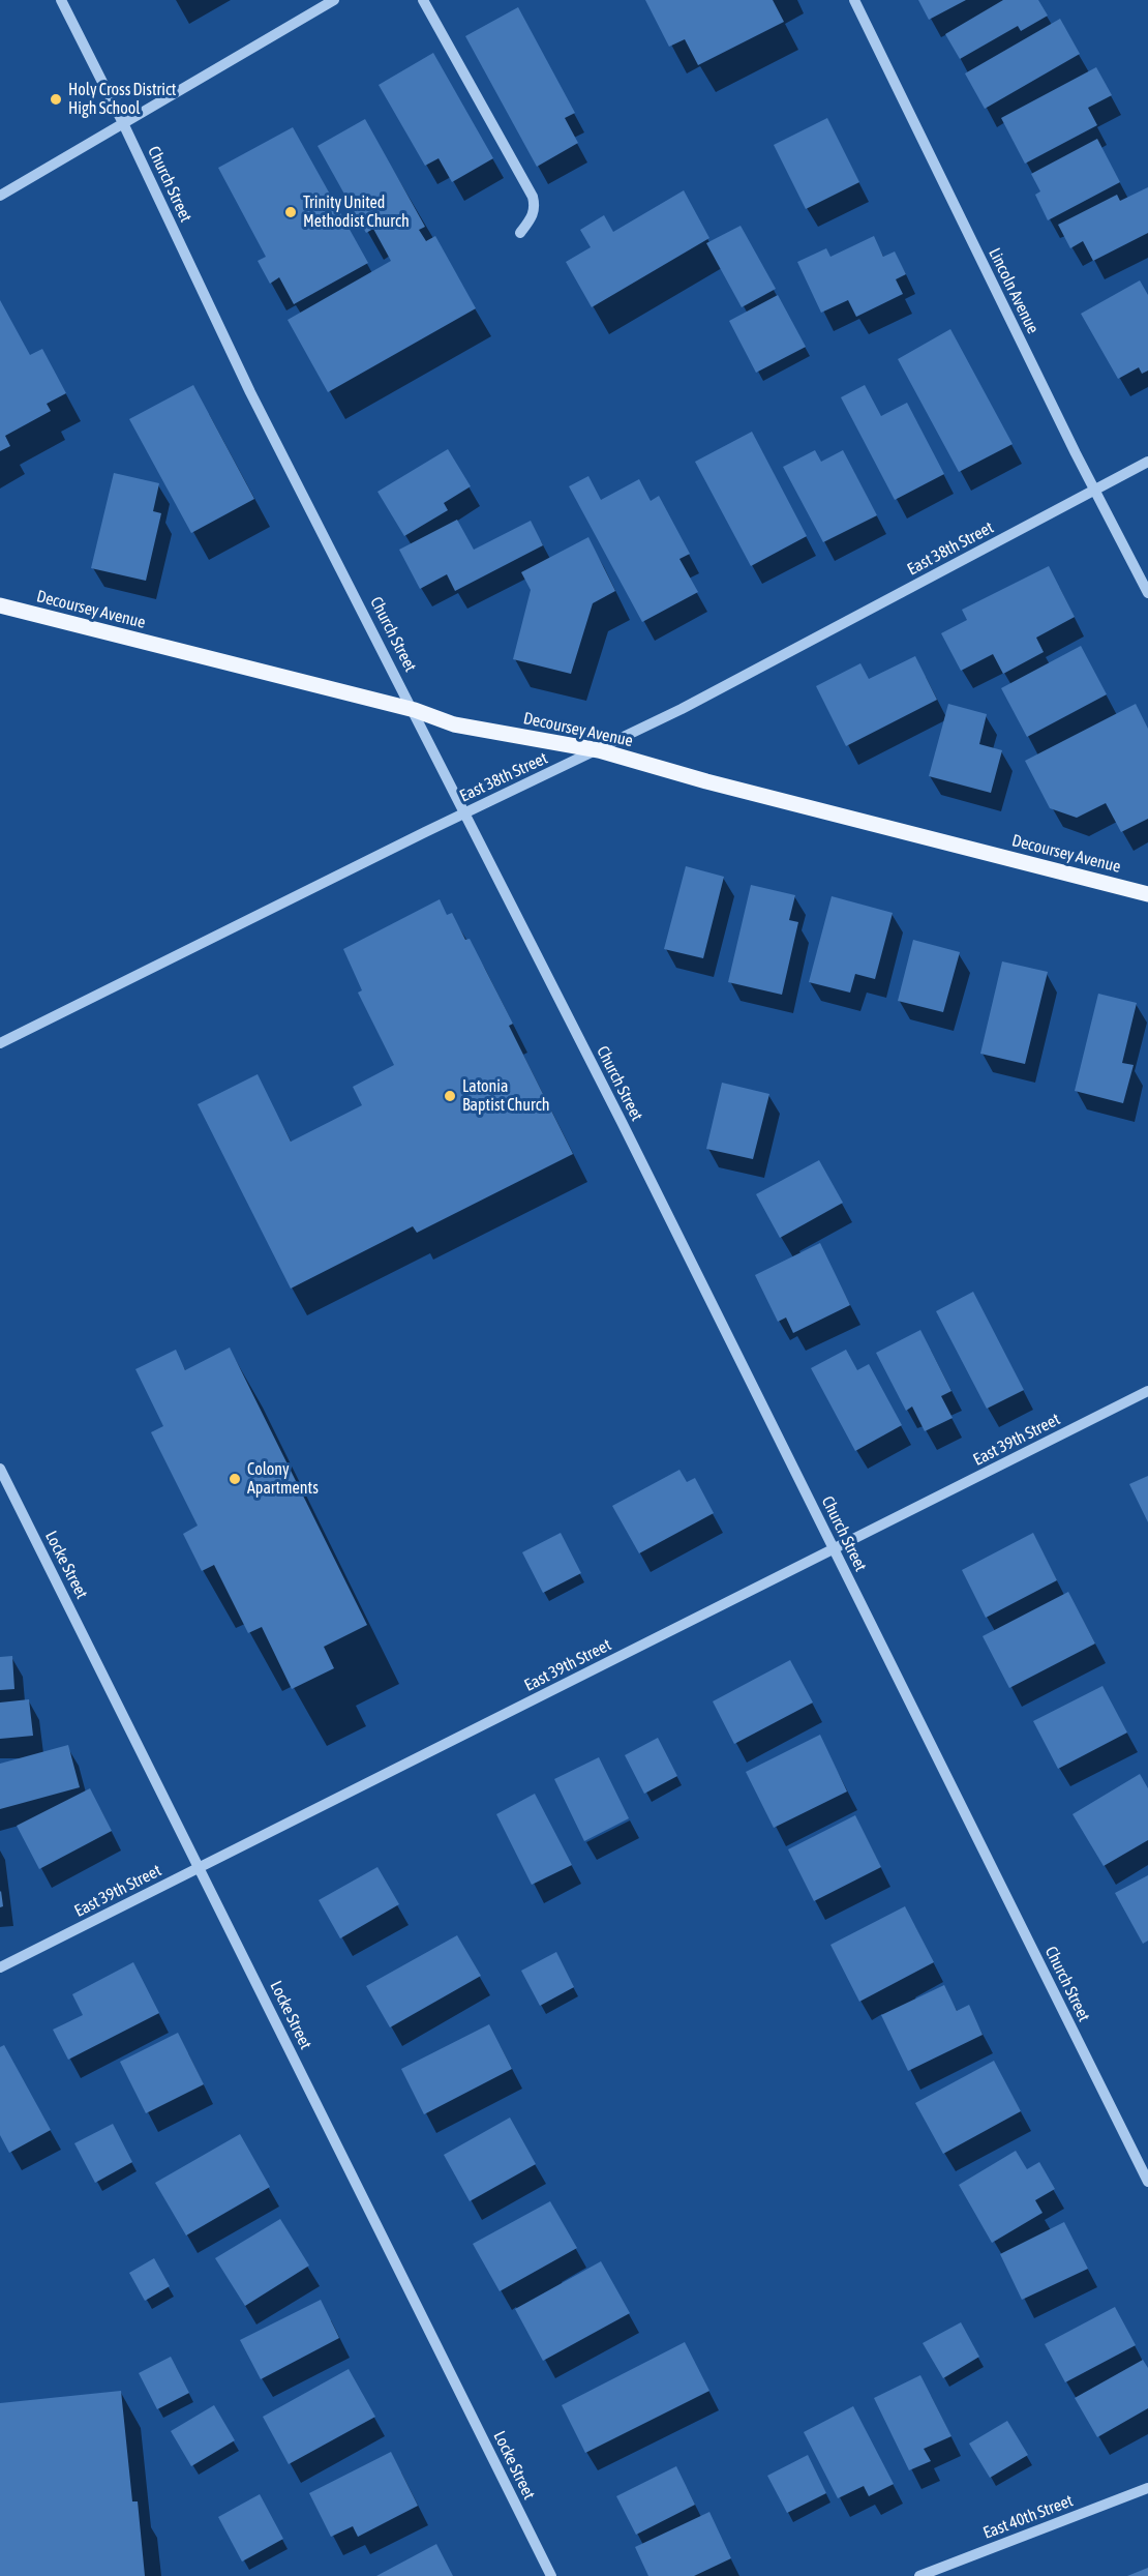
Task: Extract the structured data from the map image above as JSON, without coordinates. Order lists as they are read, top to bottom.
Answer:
{
  "streets": {
    "main road": ["Decoursey Avenue"],
    "street": [
      "Church Street",
      "Lincoln Avenue",
      "East 38th Street",
      "East 39th Street",
      "Locke Street",
      "East 40th Street"
    ]
  },
  "crossings": [
    ["Church Street", "East 38th Street"],
    ["Church Street", "Decoursey Avenue"],
    ["Church Street", "East 39th Street"],
    ["Lincoln Avenue", "East 38th Street"],
    ["East 38th Street", "Decoursey Avenue"],
    ["East 39th Street", "Locke Street"]
  ],
  "places": [
    "Holy Cross District High School",
    "Trinity United Methodist Church",
    "Latonia Baptist Church",
    "Colony Apartments"
  ]
}
